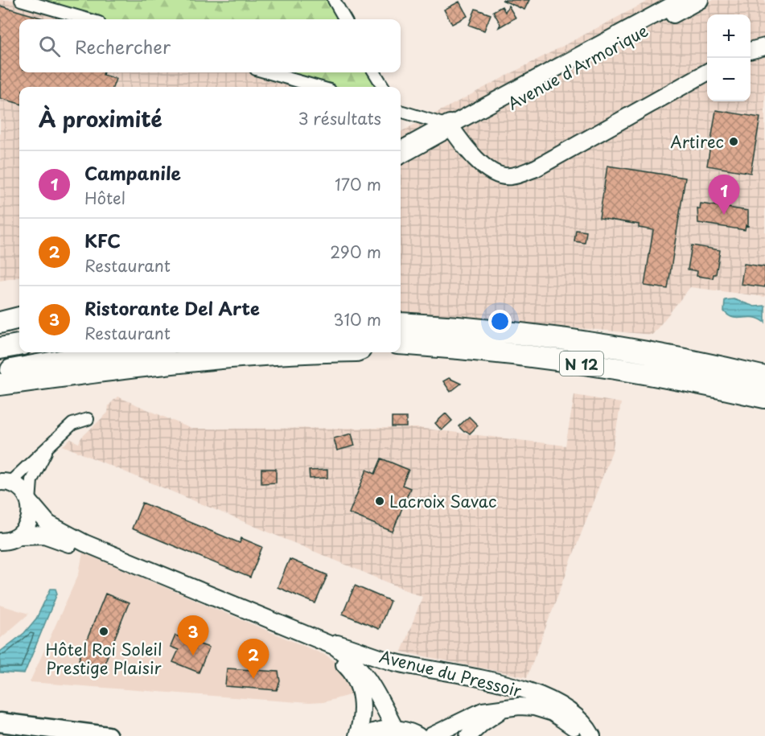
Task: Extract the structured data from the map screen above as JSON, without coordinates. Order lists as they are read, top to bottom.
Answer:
{
  "streets": {
    "highway": ["N 12"],
    "street": ["Avenue d'Armorique", "Avenue du Pressoir"]
  },
  "places": ["Artirec", "Lacroix Savac", "Hôtel Roi Soleil Prestige Plaisir"],
  "page": {
    "map_buttons": ["+", "−"],
    "search": "Rechercher",
    "heading": ["À proximité", "3 résultats"],
    "list": [
      {
        "mark": "1",
        "name": "Campanile",
        "note": "Hôtel",
        "value": "170 m"
      },
      {
        "mark": "2",
        "name": "KFC",
        "note": "Restaurant",
        "value": "290 m"
      },
      {
        "mark": "3",
        "name": "Ristorante Del Arte",
        "note": "Restaurant",
        "value": "310 m"
      }
    ],
    "pins": ["1", "3", "2"]
  }
}
